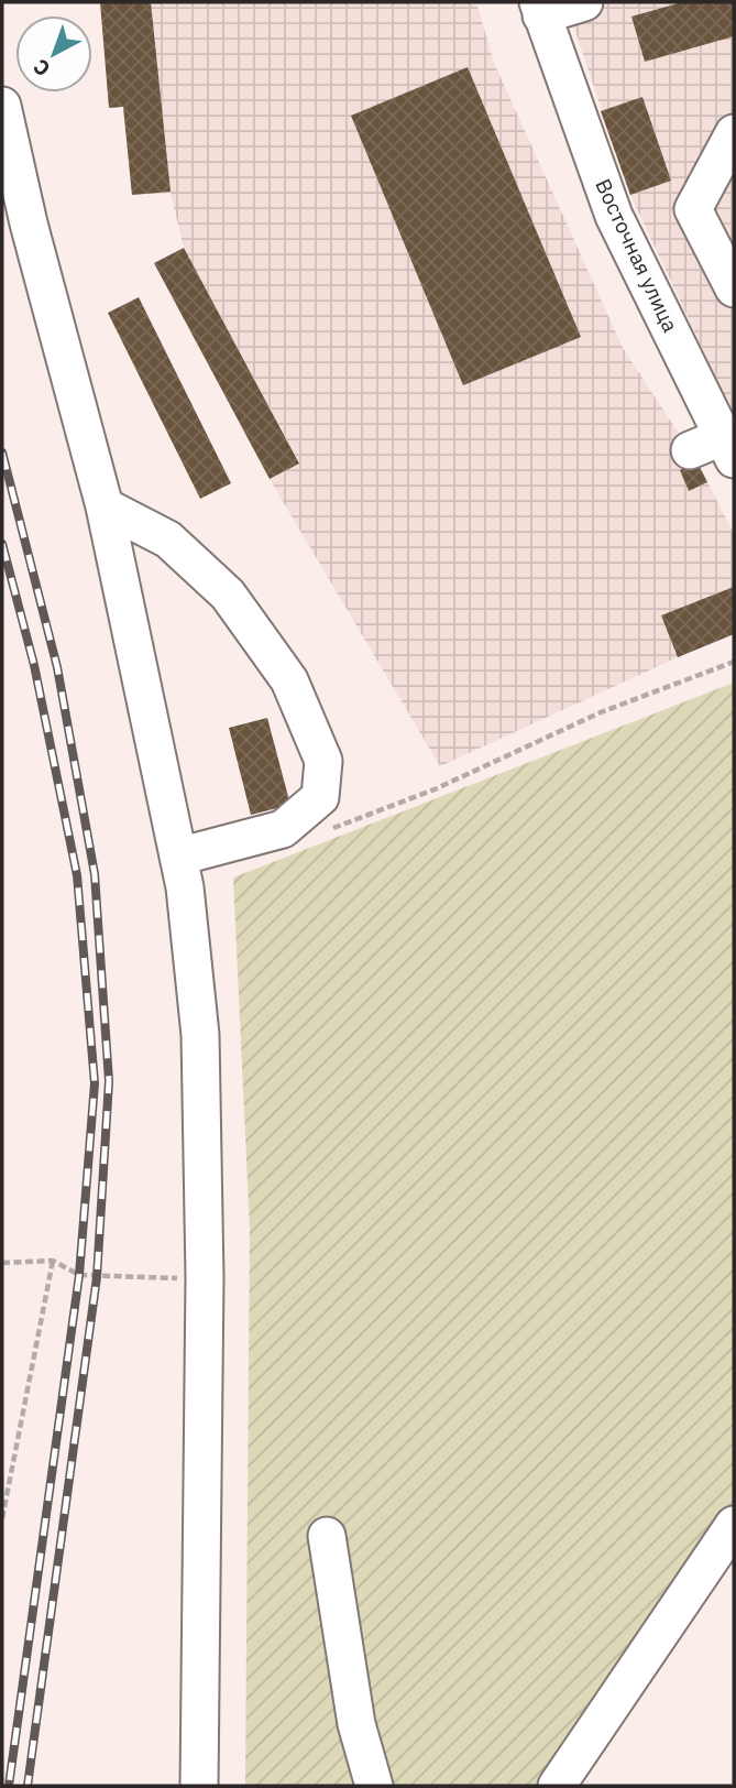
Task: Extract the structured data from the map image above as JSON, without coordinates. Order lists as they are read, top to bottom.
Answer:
{
  "streets": {
    "street": ["Восточная улица"]
  },
  "north": "bottom left"
}
